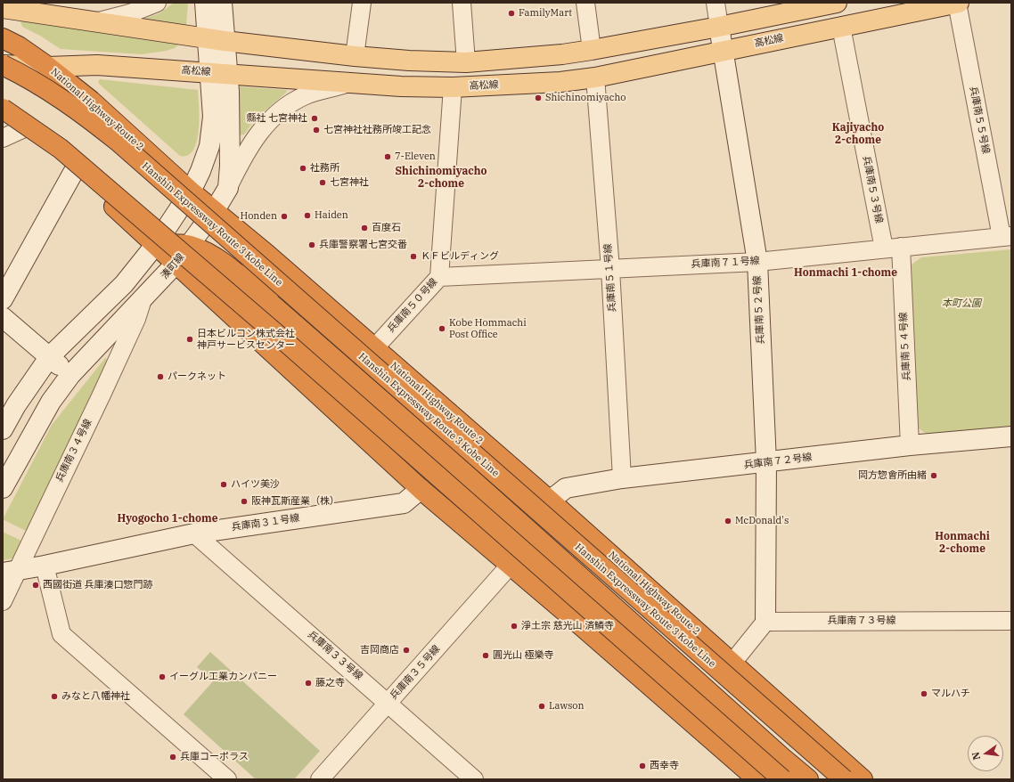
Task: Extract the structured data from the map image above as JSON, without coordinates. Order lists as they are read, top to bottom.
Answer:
{
  "streets": {
    "highway": ["National Highway Route 2", "Hanshin Expressway Route 3 Kobe Line"],
    "main road": ["高松線"],
    "street": [
      "兵庫南５５号線",
      "兵庫南５３号線",
      "兵庫南７１号線",
      "湊町線",
      "兵庫南５１号線",
      "兵庫南５０号線",
      "兵庫南５２号線",
      "兵庫南５４号線",
      "兵庫南３４号線",
      "兵庫南７２号線",
      "兵庫南３１号線",
      "兵庫南７３号線",
      "兵庫南３３号線",
      "兵庫南３５号線"
    ]
  },
  "crossings": [
    ["高松線", "National Highway Route 2"],
    ["高松線", "兵庫南５５号線"],
    ["高松線", "兵庫南５３号線"],
    ["高松線", "Hanshin Expressway Route 3 Kobe Line"],
    ["高松線", "湊町線"],
    ["高松線", "兵庫南５１号線"],
    ["高松線", "兵庫南５０号線"],
    ["高松線", "兵庫南５２号線"],
    ["National Highway Route 2", "Hanshin Expressway Route 3 Kobe Line"],
    ["National Highway Route 2", "湊町線"],
    ["National Highway Route 2", "兵庫南５０号線"],
    ["National Highway Route 2", "兵庫南７２号線"],
    ["兵庫南５５号線", "兵庫南７１号線"],
    ["兵庫南５３号線", "兵庫南７１号線"],
    ["兵庫南５３号線", "兵庫南５４号線"],
    ["兵庫南７１号線", "兵庫南５１号線"],
    ["兵庫南７１号線", "兵庫南５０号線"],
    ["兵庫南７１号線", "兵庫南５２号線"],
    ["兵庫南７１号線", "兵庫南５４号線"],
    ["湊町線", "兵庫南３４号線"],
    ["兵庫南５１号線", "兵庫南７２号線"],
    ["兵庫南５２号線", "兵庫南７２号線"],
    ["兵庫南５２号線", "兵庫南７３号線"],
    ["兵庫南５４号線", "兵庫南７２号線"],
    ["兵庫南３４号線", "兵庫南３１号線"],
    ["兵庫南３１号線", "兵庫南３３号線"],
    ["兵庫南３３号線", "兵庫南３５号線"]
  ],
  "districts": [
    "Kajiyacho 2-chome",
    "Shichinomiyacho 2-chome",
    "Honmachi 1-chome",
    "Hyogocho 1-chome",
    "Honmachi 2-chome"
  ],
  "parks": ["本町公園"],
  "places": [
    "FamilyMart",
    "Shichinomiyacho",
    "縣社 七宮神社",
    "七宮神社社務所竣工記念",
    "7-Eleven",
    "社務所",
    "七宮神社",
    "Haiden",
    "Honden",
    "百度石",
    "兵庫警察署七宮交番",
    "ＫＦビルディング",
    "Kobe Hommachi Post Office",
    "日本ビルコン株式会社 神戸サービスセンター",
    "パークネット",
    "岡方惣會所由緒",
    "ハイツ美沙",
    "阪神瓦斯産業（株）",
    "McDonald's",
    "西國街道 兵庫湊口惣門跡",
    "淨土宗 慈光山 済鱗寺",
    "吉岡商店",
    "圓光山 極樂寺",
    "イーグル工業カンパニー",
    "藤之寺",
    "マルハチ",
    "みなと八幡神社",
    "Lawson",
    "兵庫コーポラス",
    "西幸寺"
  ],
  "north": "left"
}
